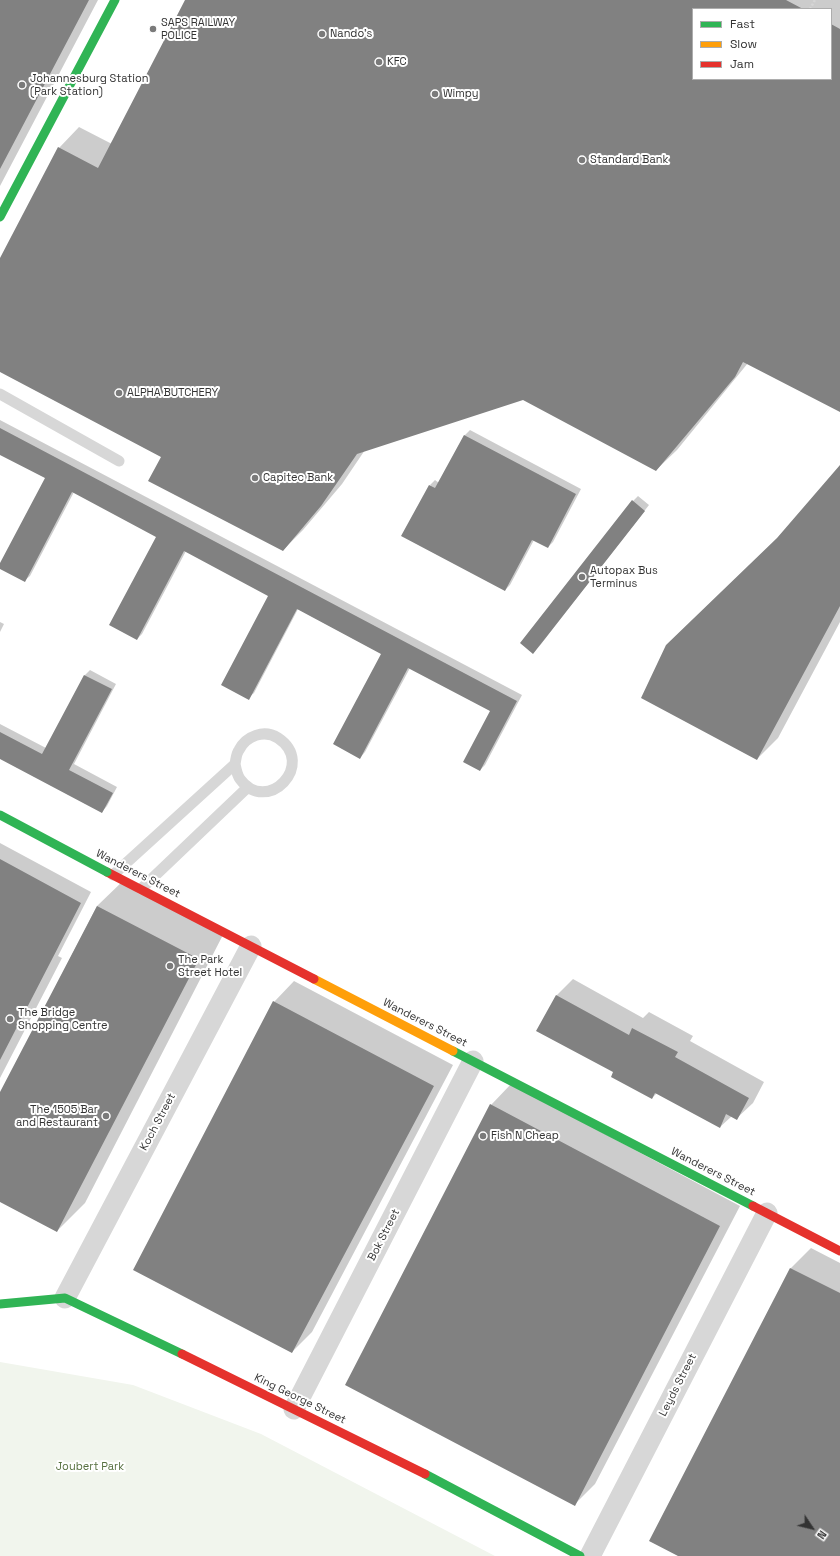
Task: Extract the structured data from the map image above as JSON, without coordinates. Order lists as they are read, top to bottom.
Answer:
{
  "streets": {
    "street": [
      "Wanderers Street",
      "Koch Street",
      "Bok Street",
      "Leyds Street",
      "King George Street"
    ]
  },
  "crossings": [
    ["Wanderers Street", "Koch Street"],
    ["Wanderers Street", "Bok Street"],
    ["Wanderers Street", "Leyds Street"],
    ["Koch Street", "King George Street"],
    ["Bok Street", "King George Street"]
  ],
  "parks": ["Joubert Park"],
  "places": [
    "SAPS RAILWAY POLICE",
    "Nando's",
    "KFC",
    "Johannesburg Station (Park Station)",
    "Wimpy",
    "Standard Bank",
    "ALPHA BUTCHERY",
    "Capitec Bank",
    "Autopax Bus Terminus",
    "The Park Street Hotel",
    "The Bridge Shopping Centre",
    "The 1505 Bar and Restaurant",
    "Fish N Cheap"
  ],
  "legend": ["Fast", "Slow", "Jam"],
  "north": "bottom right"
}
